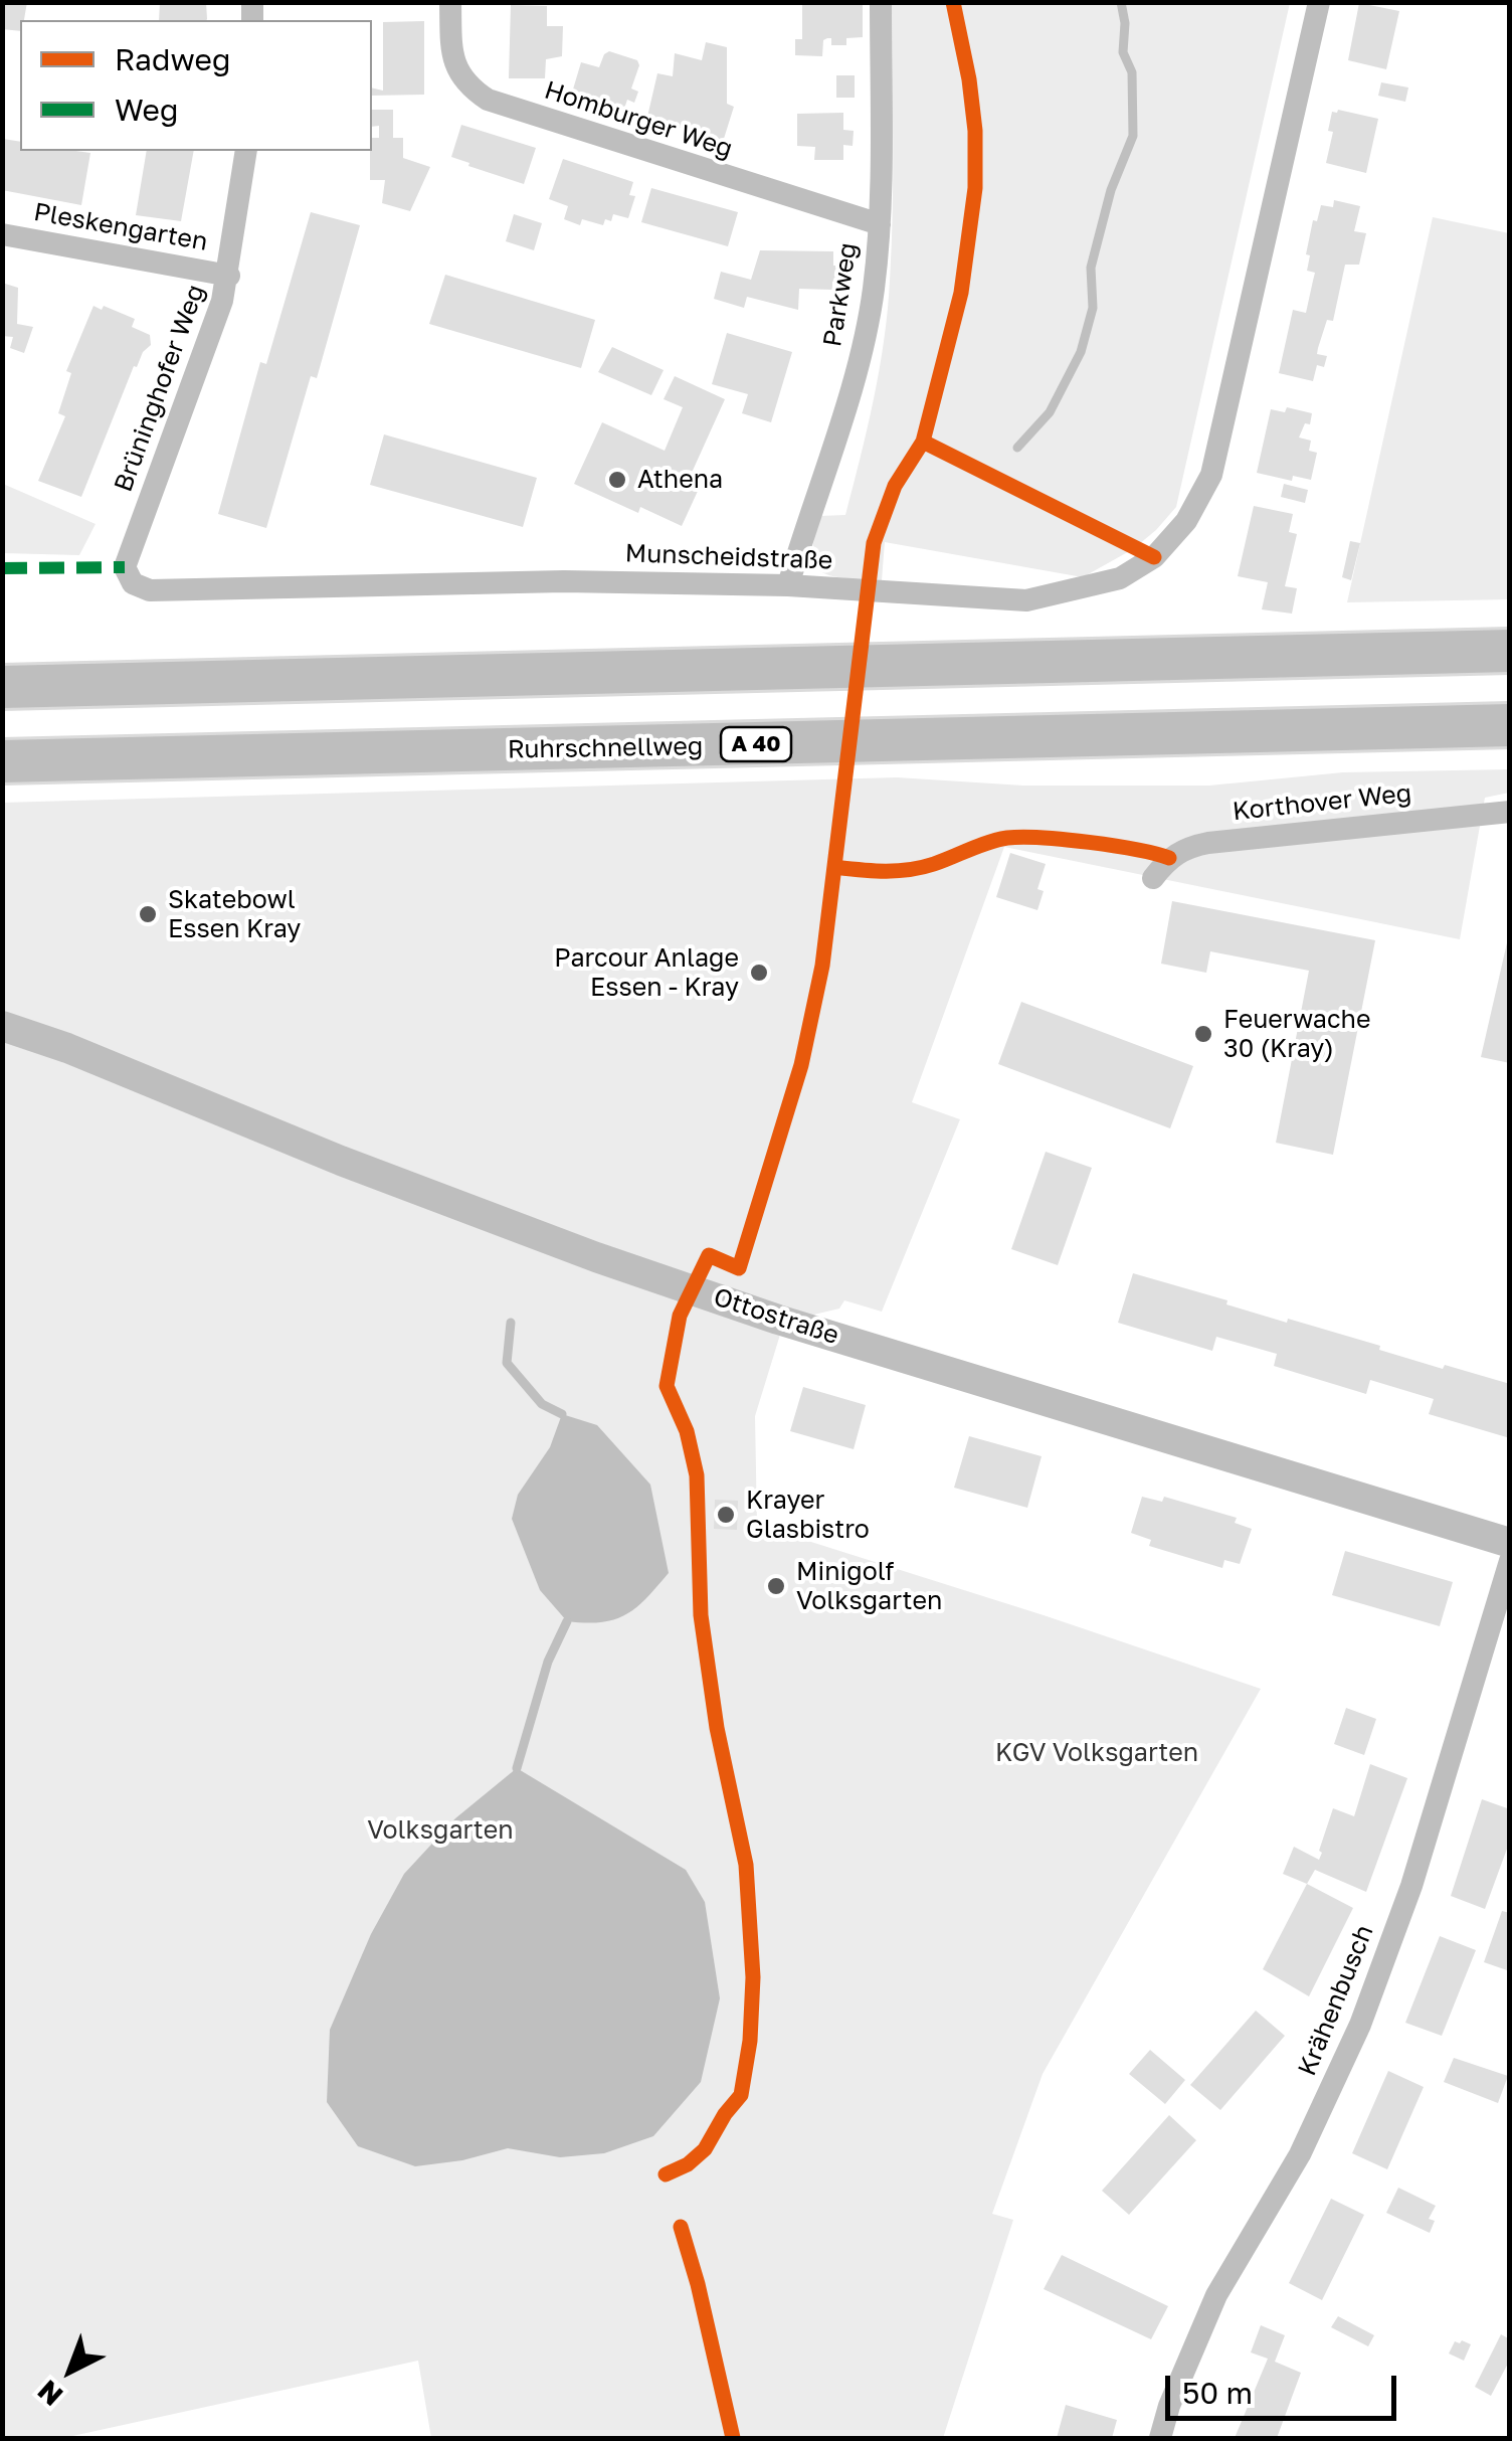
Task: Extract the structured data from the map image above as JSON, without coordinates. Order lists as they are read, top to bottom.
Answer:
{
  "streets": {
    "highway": ["A 40", "Ruhrschnellweg"],
    "street": [
      "Homburger Weg",
      "Pleskengarten",
      "Parkweg",
      "Brüninghofer Weg",
      "Munscheidstraße",
      "Korthover Weg",
      "Ottostraße",
      "Krähenbusch"
    ]
  },
  "crossings": [
    ["Homburger Weg", "Parkweg"],
    ["Pleskengarten", "Brüninghofer Weg"],
    ["Parkweg", "Munscheidstraße"],
    ["Brüninghofer Weg", "Munscheidstraße"]
  ],
  "parks": ["KGV Volksgarten", "Volksgarten"],
  "places": [
    "Athena",
    "Skatebowl Essen Kray",
    "Parcour Anlage Essen - Kray",
    "Feuerwache 30 (Kray)",
    "Krayer Glasbistro",
    "Minigolf Volksgarten"
  ],
  "legend": ["Radweg", "Weg"],
  "scale_bar": "50 m",
  "north": "bottom left"
}
